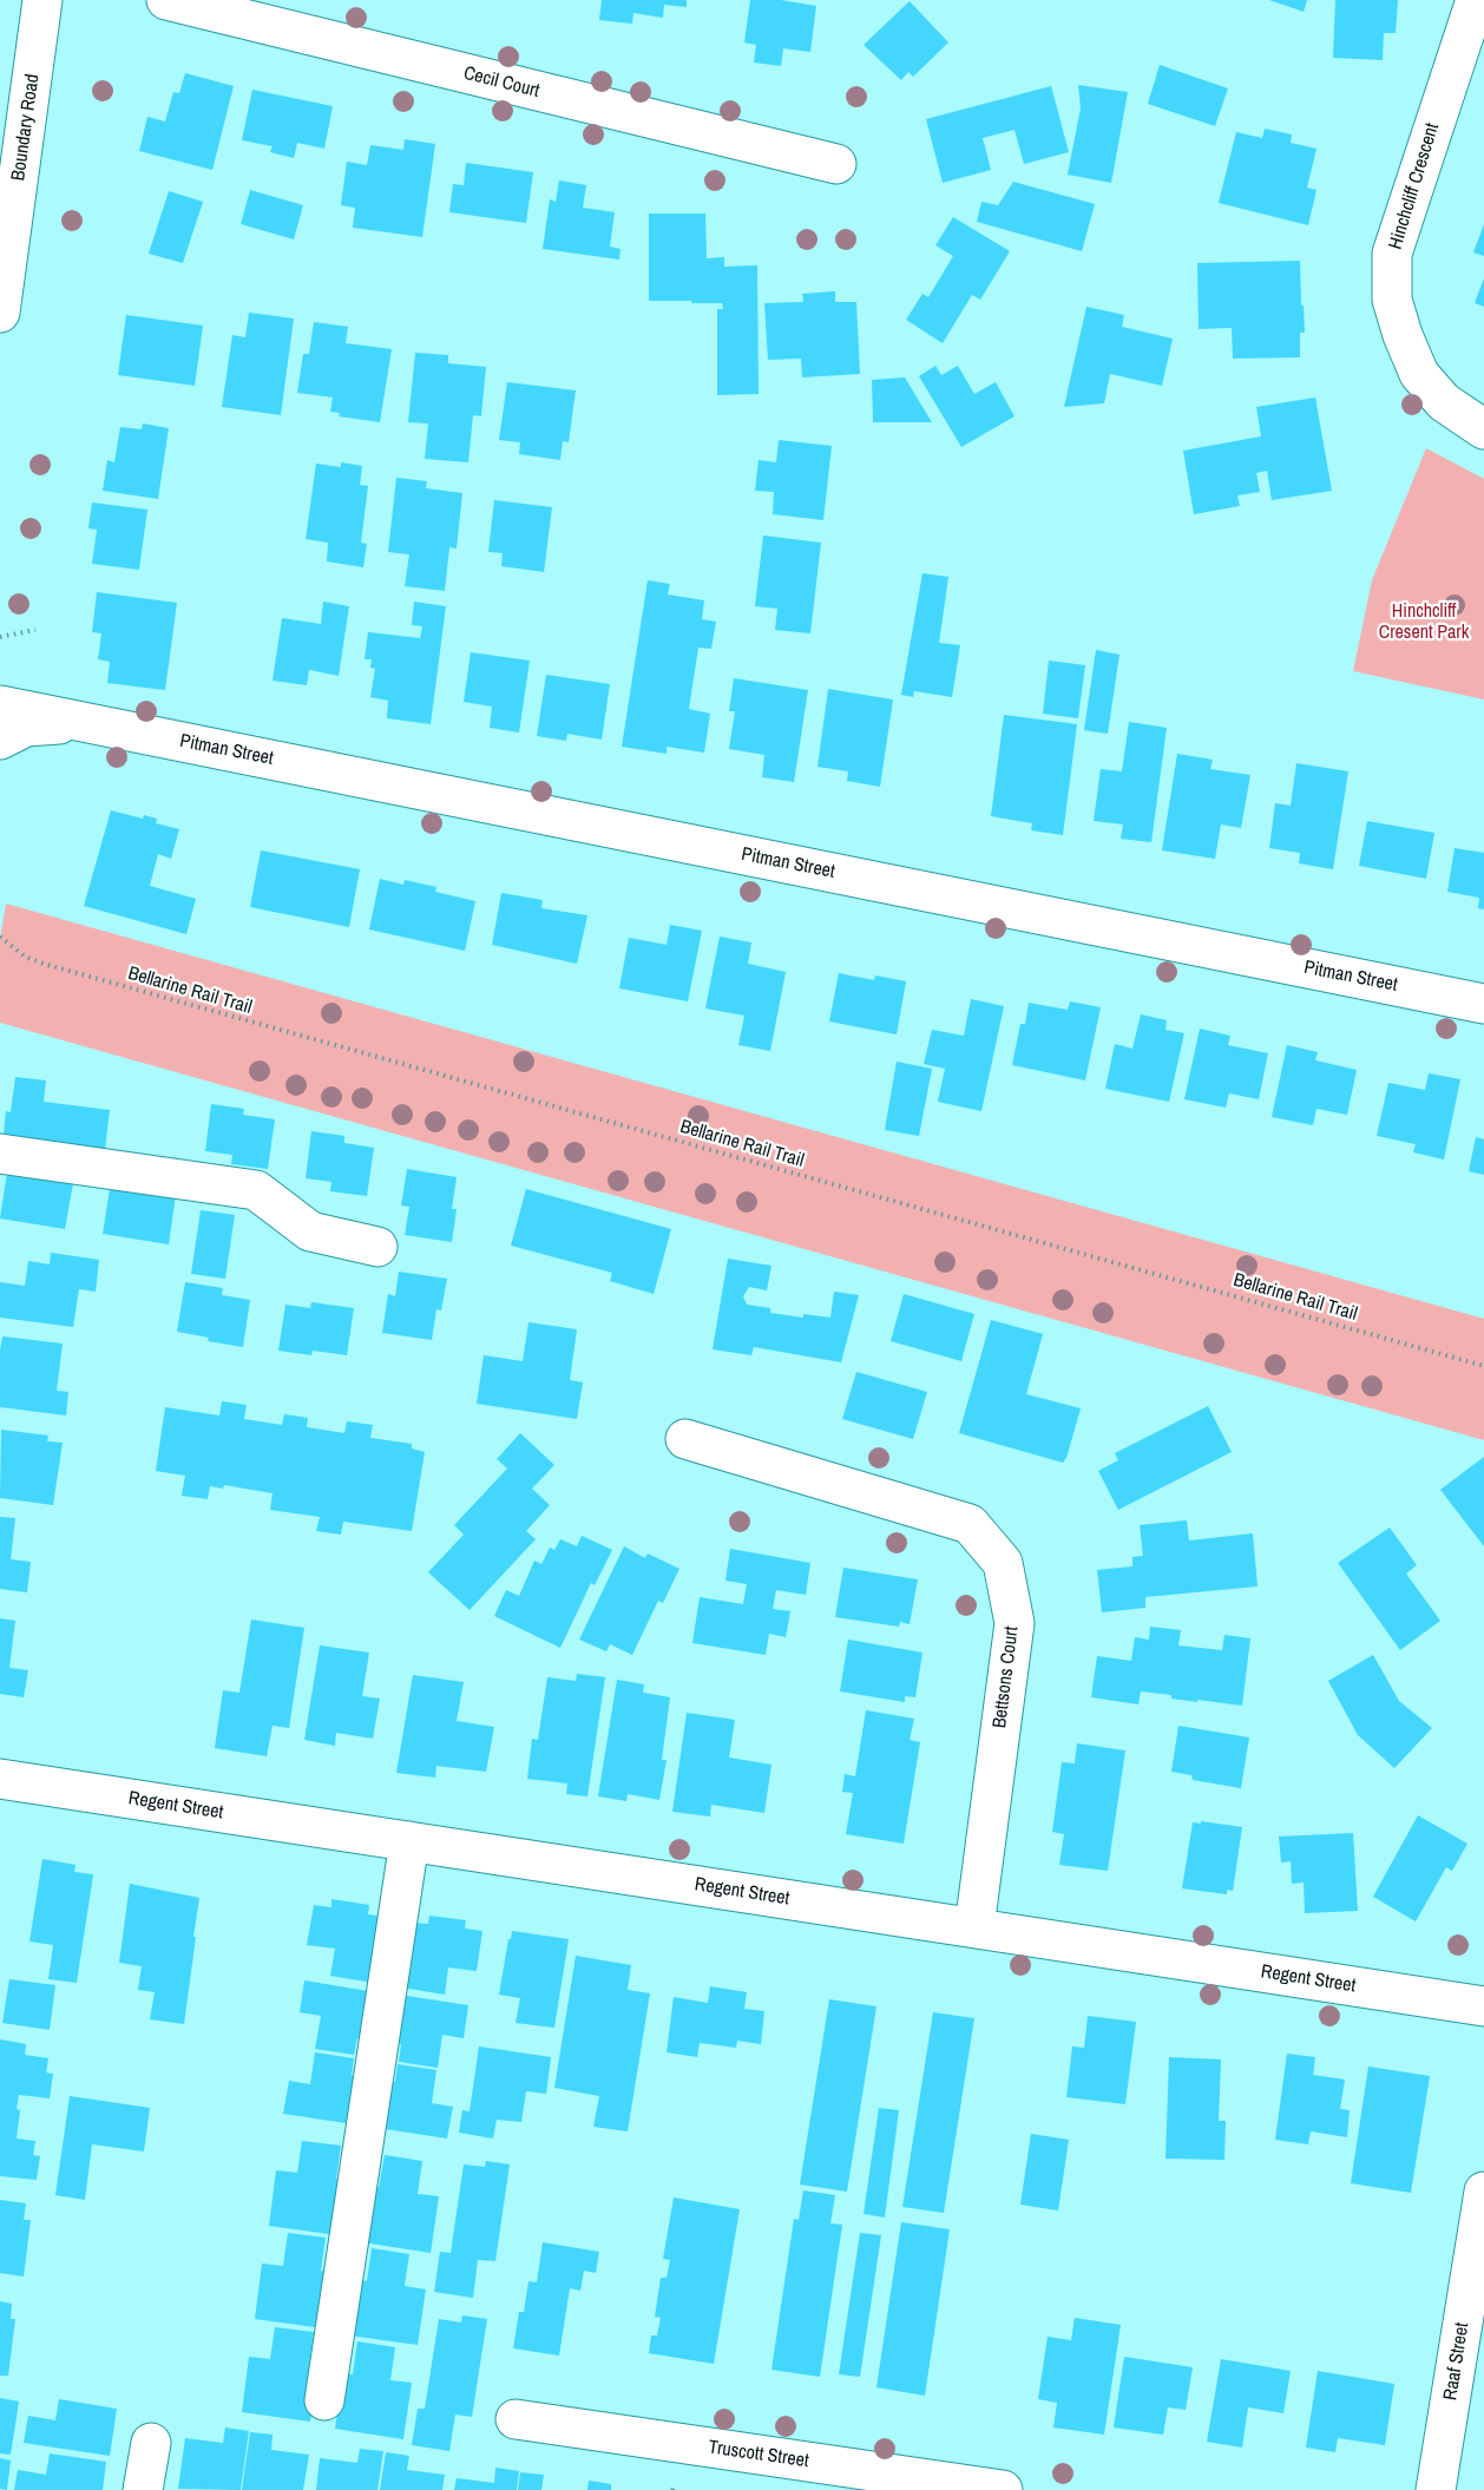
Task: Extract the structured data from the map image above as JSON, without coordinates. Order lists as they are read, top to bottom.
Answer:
{
  "streets": {
    "street": [
      "Cecil Court",
      "Boundary Road",
      "Hinchcliff Crescent",
      "Pitman Street",
      "Bettsons Court",
      "Regent Street",
      "Raaf Street",
      "Truscott Street"
    ],
    "path": ["Bellarine Rail Trail"]
  },
  "crossings": [
    ["Bettsons Court", "Regent Street"]
  ],
  "parks": ["Hinchcliff Cresent Park"]
}
